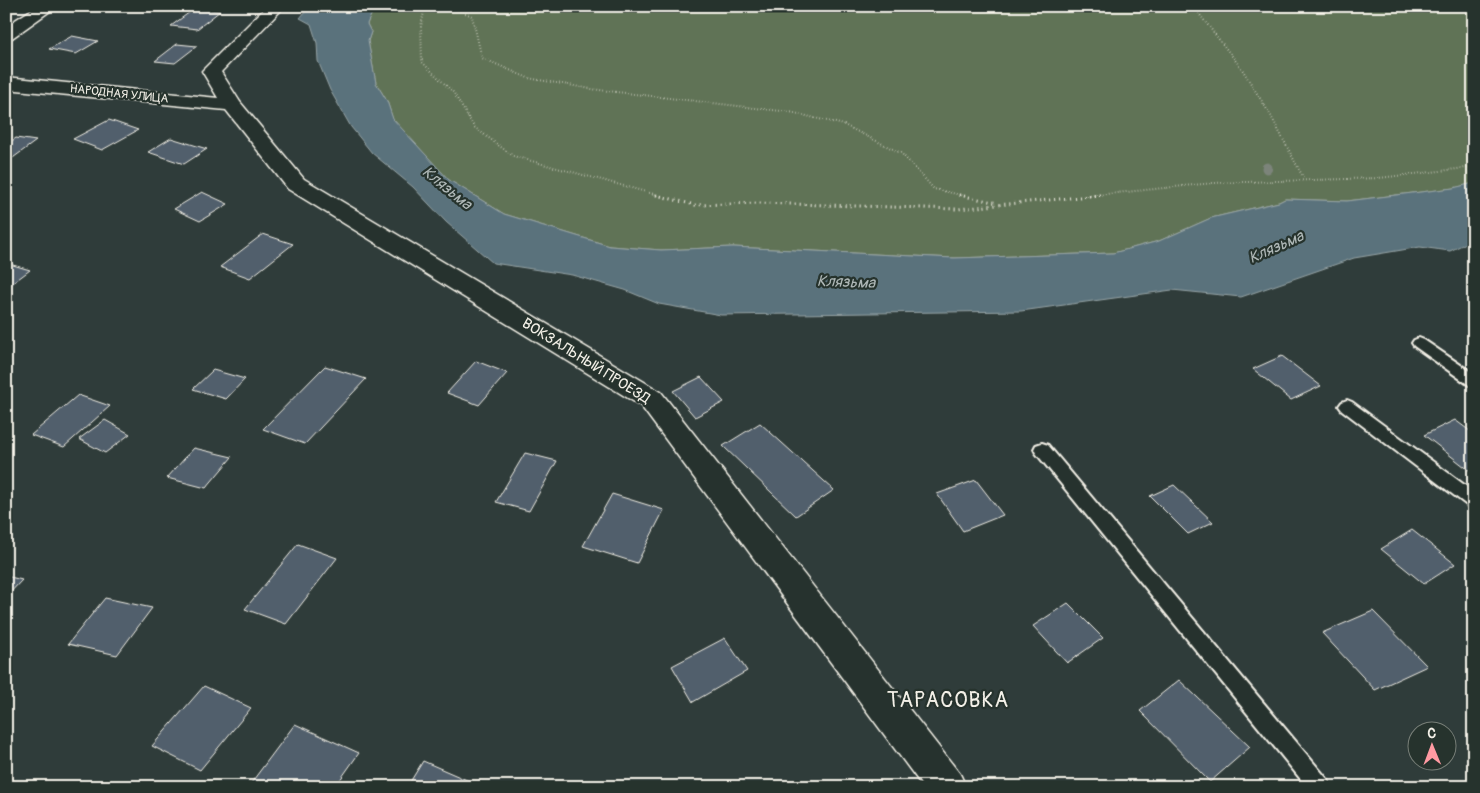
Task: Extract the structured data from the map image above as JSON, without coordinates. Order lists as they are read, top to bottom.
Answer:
{
  "streets": {
    "street": ["НАРОДНАЯ УЛИЦА", "ВОКЗАЛЬНЫЙ ПРОЕЗД"]
  },
  "crossings": [
    ["НАРОДНАЯ УЛИЦА", "ВОКЗАЛЬНЫЙ ПРОЕЗД"]
  ],
  "districts": ["ТАРАСОВКА"],
  "water": ["Клязьма"],
  "north": "top"
}
